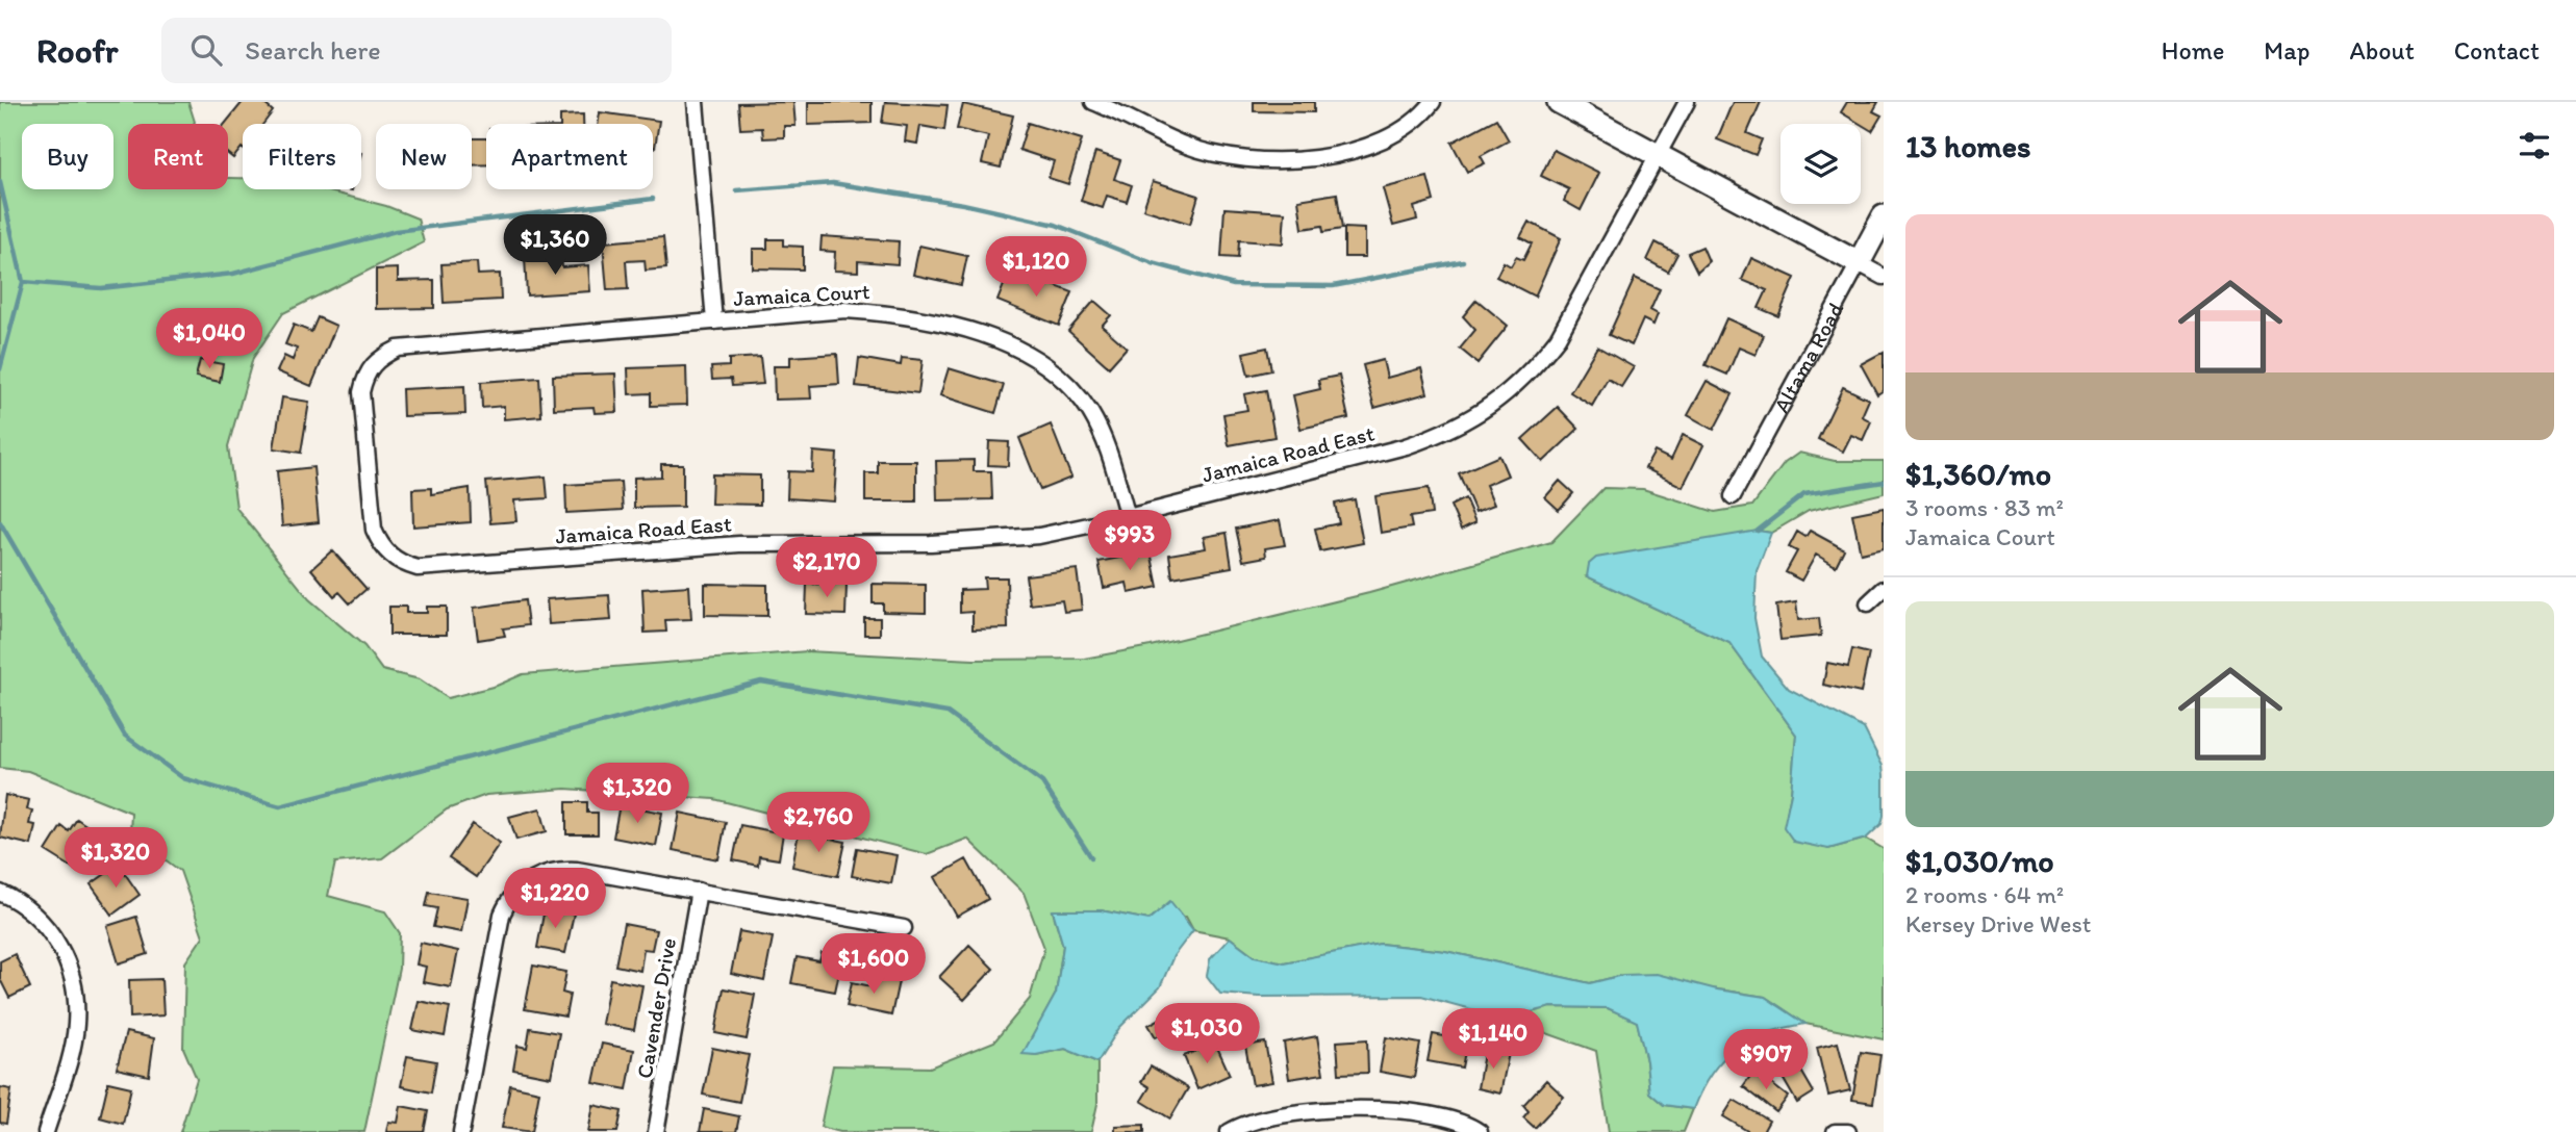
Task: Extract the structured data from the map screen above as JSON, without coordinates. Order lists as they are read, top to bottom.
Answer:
{
  "streets": {
    "street": [
      "Jamaica Court",
      "Altama Road",
      "Jamaica Road East",
      "Cavender Drive"
    ]
  },
  "crossings": [
    ["Jamaica Court", "Jamaica Road East"]
  ],
  "page": {
    "header": "Roofr",
    "search": "Search here",
    "nav": [
      "Home",
      "Map",
      "About",
      "Contact"
    ],
    "heading": "13 homes",
    "chip": [
      "Buy",
      "Rent",
      "Filters",
      "New",
      "Apartment"
    ],
    "list": [
      {
        "name": "$1,360/mo",
        "note": "3 rooms · 83 m² · Jamaica Court"
      },
      {
        "name": "$1,030/mo",
        "note": "2 rooms · 64 m² · Kersey Drive West"
      }
    ],
    "price": [
      "$1,360",
      "$1,120",
      "$1,040",
      "$993",
      "$2,170",
      "$1,320",
      "$2,760",
      "$1,320",
      "$1,220",
      "$1,600",
      "$1,030",
      "$1,140",
      "$907"
    ]
  }
}
